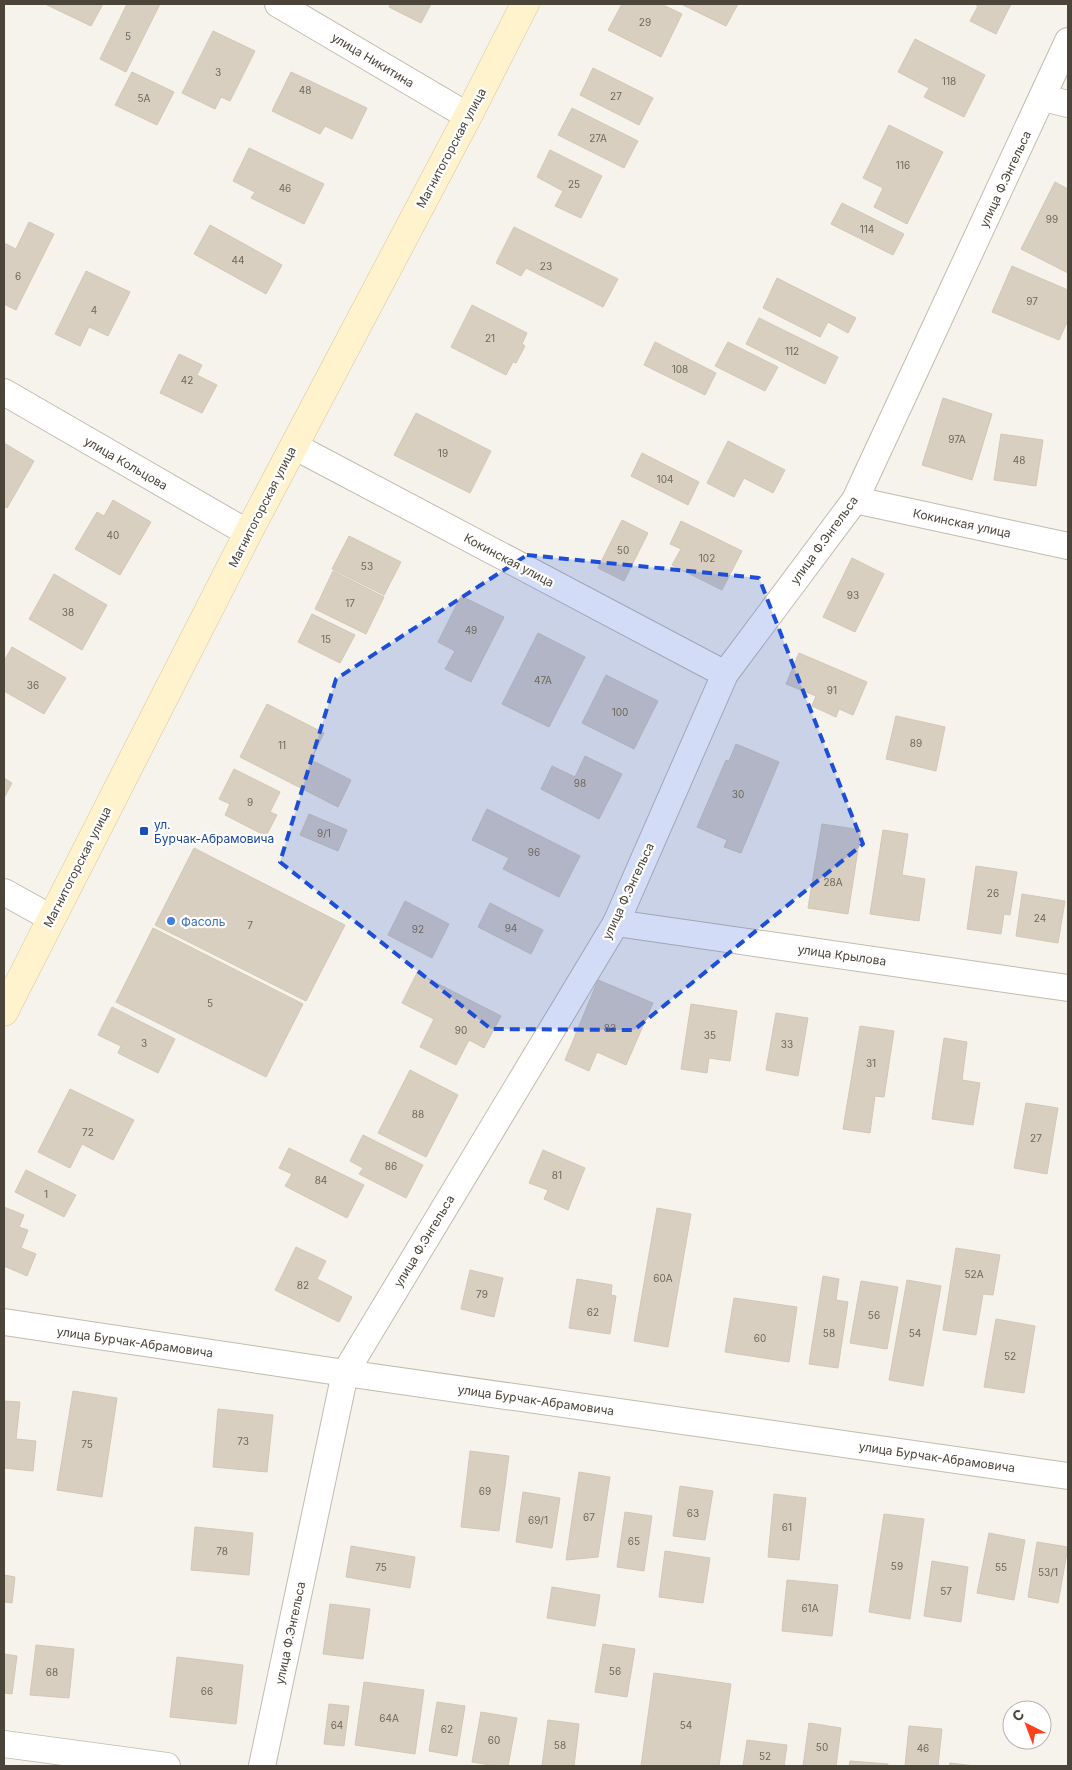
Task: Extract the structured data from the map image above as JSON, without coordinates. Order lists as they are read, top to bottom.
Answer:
{
  "streets": {
    "street": [
      "улица Никитина",
      "Магнитогорская улица",
      "улица Ф.Энгельса",
      "улица Кольцова",
      "Кокинская улица",
      "улица Крылова",
      "улица Бурчак-Абрамовича"
    ]
  },
  "crossings": [
    ["улица Никитина", "Магнитогорская улица"],
    ["Магнитогорская улица", "улица Кольцова"],
    ["Магнитогорская улица", "Кокинская улица"],
    ["улица Ф.Энгельса", "Кокинская улица"],
    ["улица Ф.Энгельса", "улица Крылова"],
    ["улица Ф.Энгельса", "улица Бурчак-Абрамовича"]
  ],
  "places": {
    "transit": ["ул. Бурчак-Абрамовича"],
    "other": ["Фасоль"]
  },
  "house_numbers": [
    "29",
    "5",
    "3",
    "118",
    "48",
    "27",
    "5А",
    "27А",
    "116",
    "25",
    "46",
    "99",
    "114",
    "44",
    "23",
    "6",
    "97",
    "4",
    "21",
    "112",
    "108",
    "42",
    "97А",
    "19",
    "48",
    "104",
    "40",
    "50",
    "102",
    "53",
    "93",
    "17",
    "38",
    "49",
    "15",
    "47А",
    "36",
    "91",
    "100",
    "89",
    "11",
    "98",
    "30",
    "9",
    "9/1",
    "96",
    "28А",
    "26",
    "24",
    "7",
    "94",
    "92",
    "5",
    "83",
    "90",
    "35",
    "3",
    "33",
    "31",
    "88",
    "72",
    "27",
    "86",
    "81",
    "84",
    "1",
    "52А",
    "60А",
    "82",
    "79",
    "62",
    "56",
    "58",
    "54",
    "60",
    "52",
    "73",
    "75",
    "69",
    "63",
    "67",
    "69/1",
    "61",
    "65",
    "78",
    "59",
    "75",
    "55",
    "53/1",
    "57",
    "61А",
    "56",
    "68",
    "66",
    "64А",
    "64",
    "54",
    "62",
    "60",
    "58",
    "50",
    "46",
    "52"
  ],
  "north": "top left"
}
